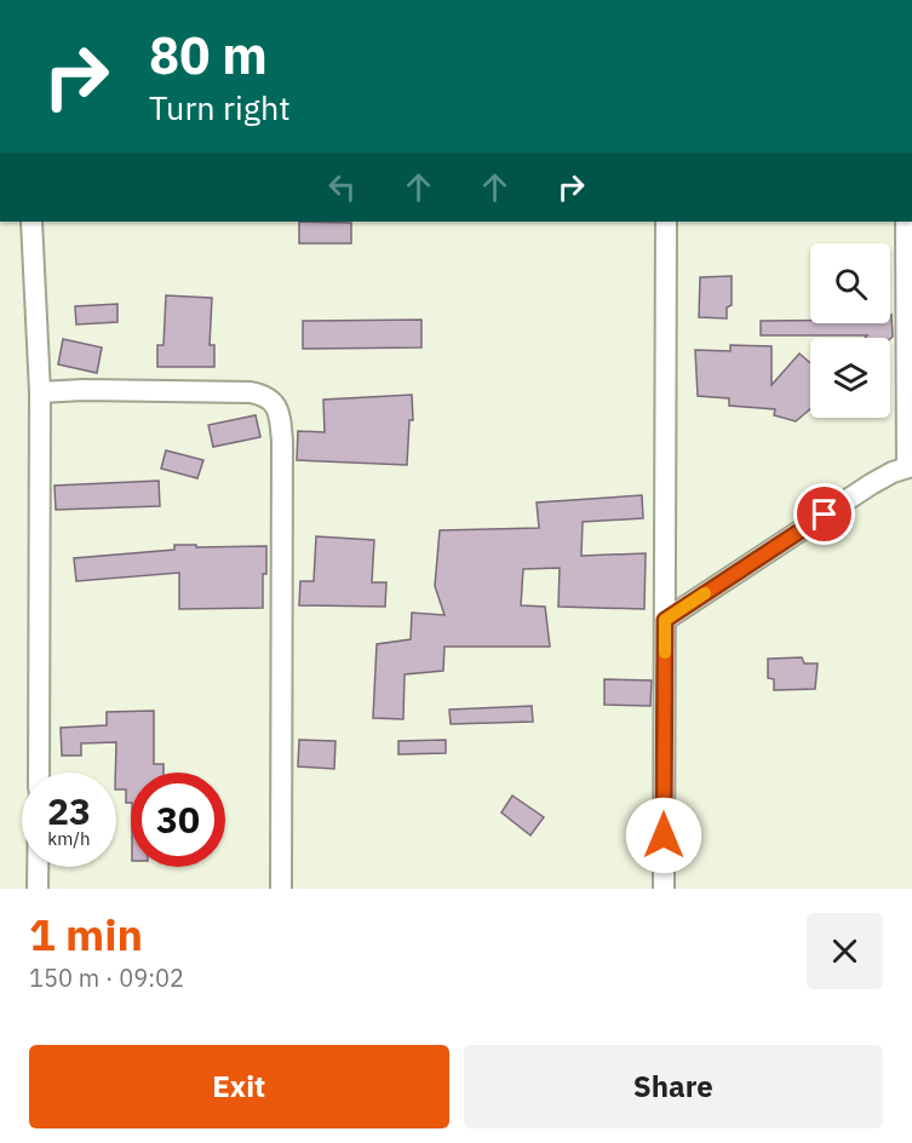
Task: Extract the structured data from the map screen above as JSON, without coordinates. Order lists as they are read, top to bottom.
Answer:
{
  "page": {
    "turn": ["80 m", "Turn right"],
    "speed": "23 km/h",
    "limit": "30",
    "heading": ["1 min", "150 m · 09:02"],
    "buttons": ["Exit", "Share"]
  }
}
